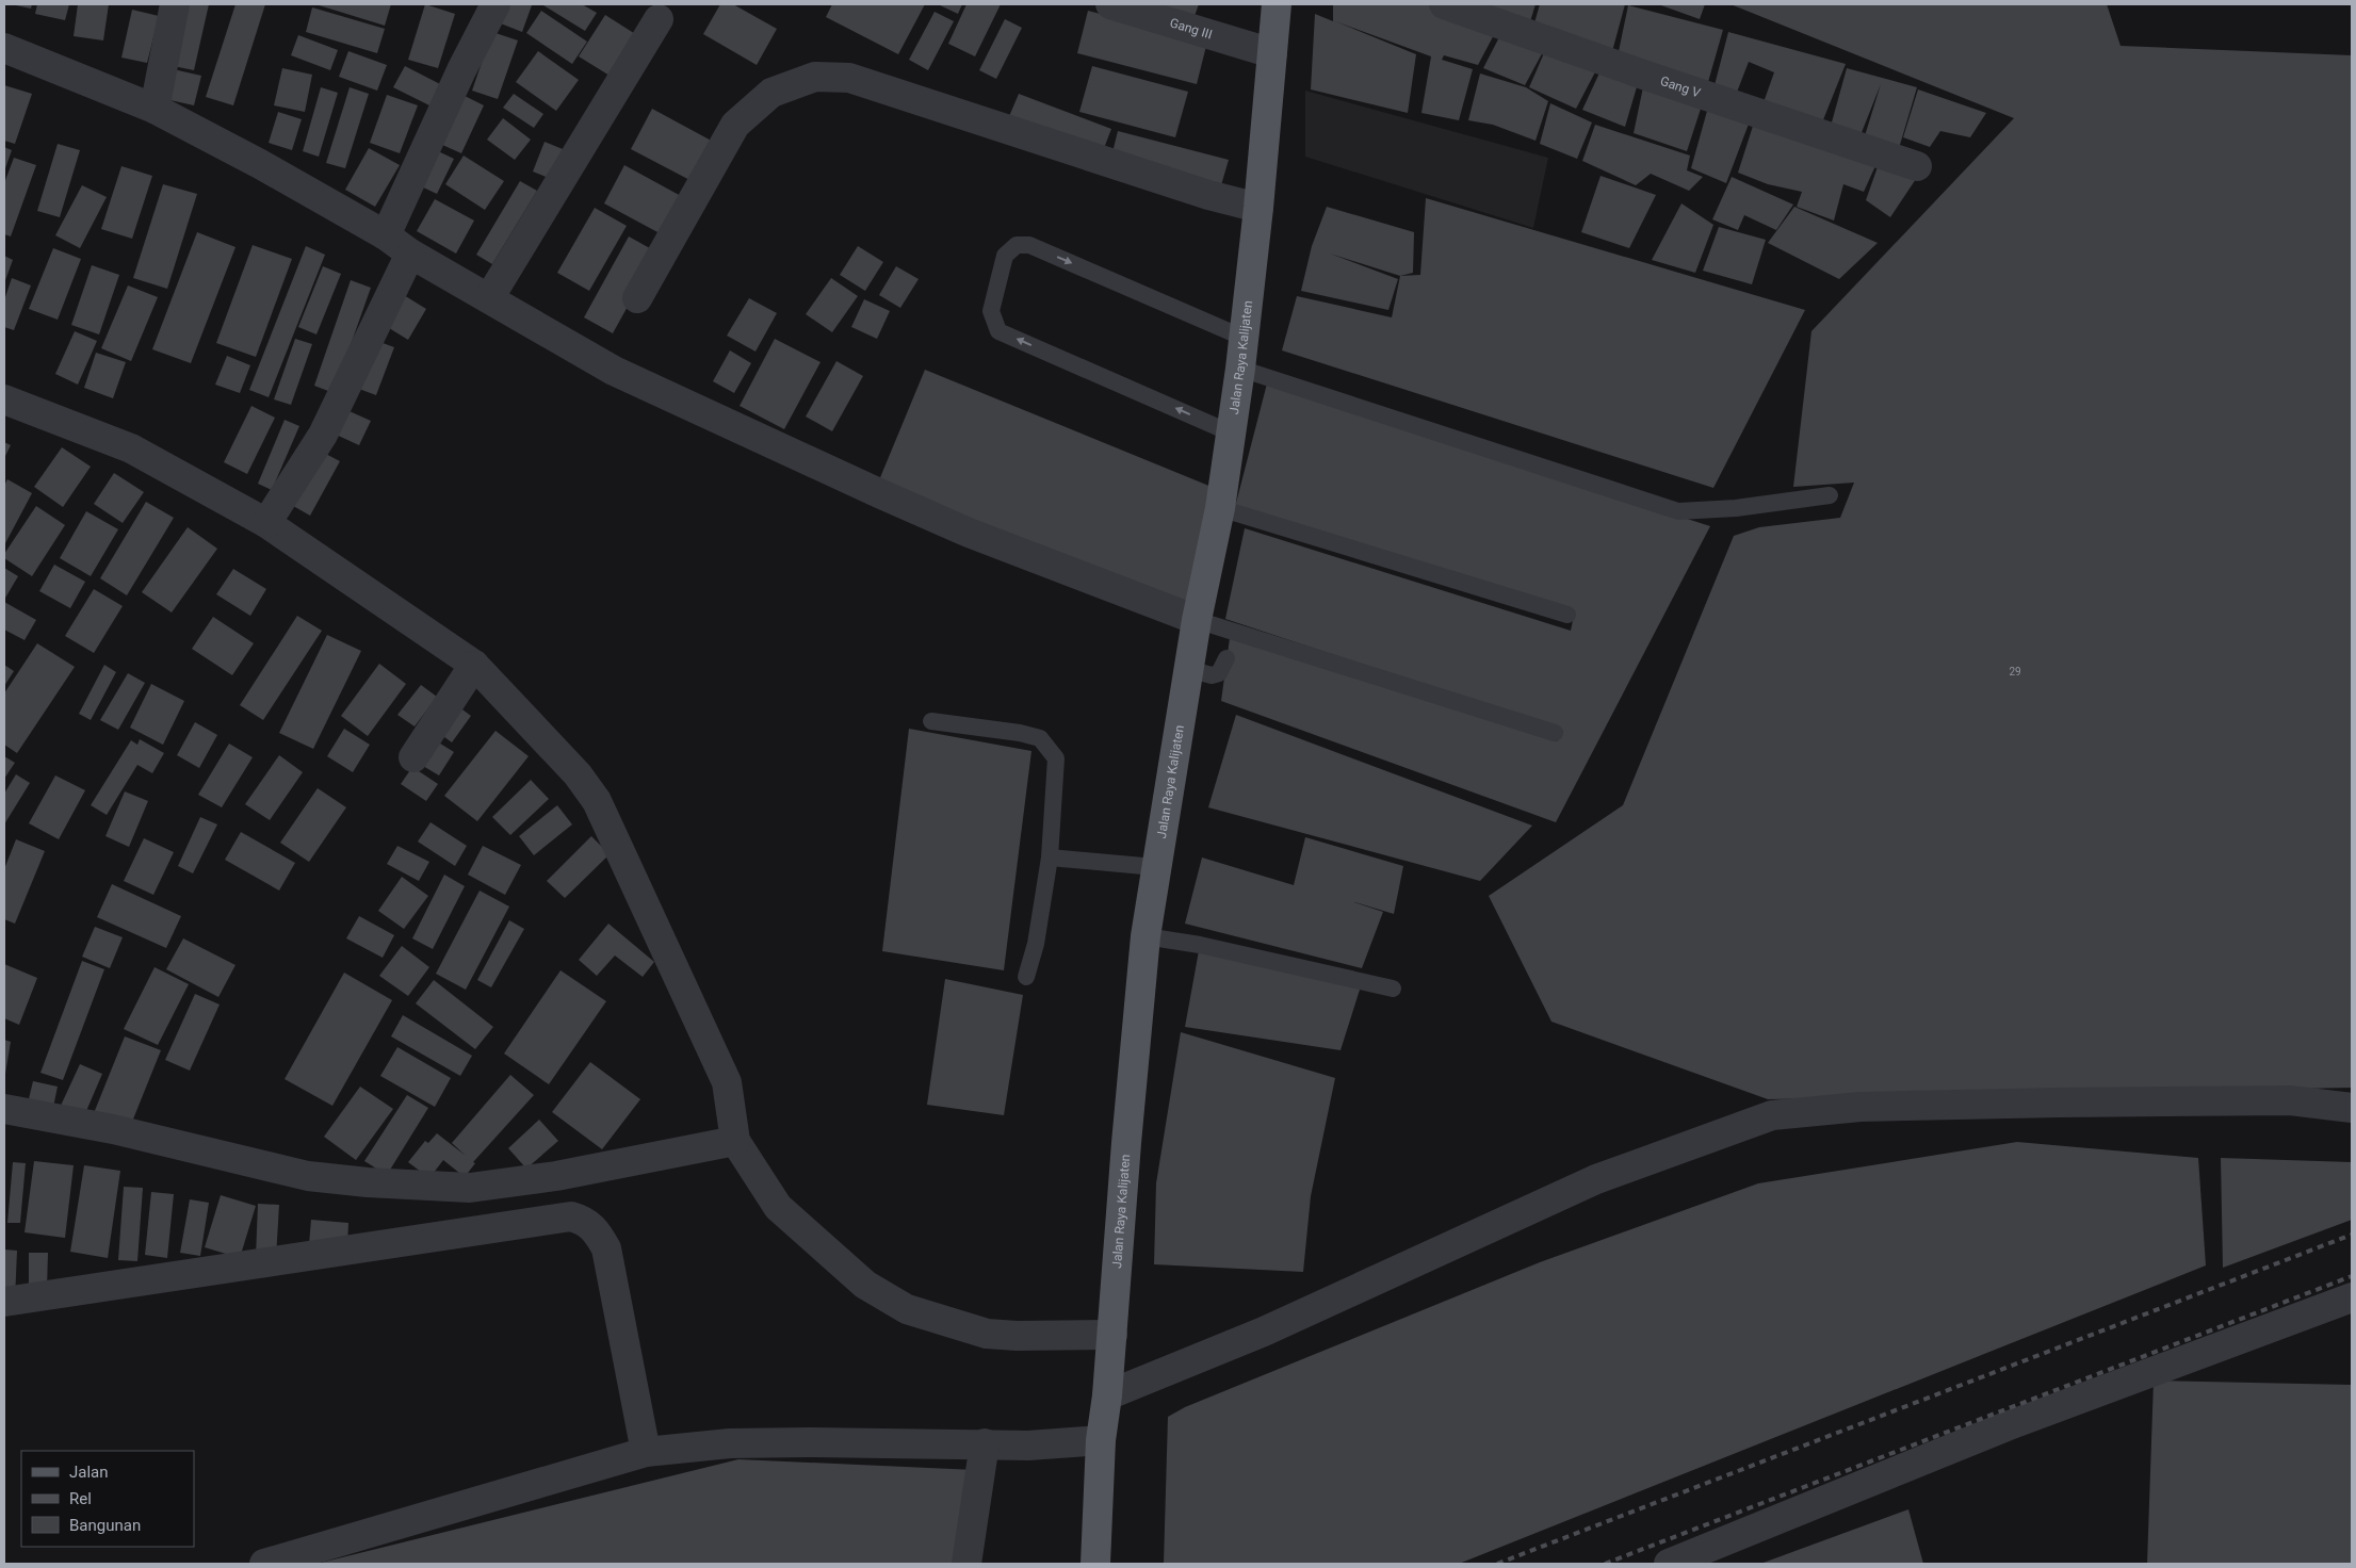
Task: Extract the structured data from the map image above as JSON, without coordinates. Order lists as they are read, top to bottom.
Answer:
{
  "streets": {
    "main road": ["Jalan Raya Kalijaten"],
    "street": ["Gang III", "Gang V"]
  },
  "crossings": [
    ["Gang III", "Jalan Raya Kalijaten"]
  ],
  "house_numbers": ["29"],
  "legend": ["Jalan", "Rel", "Bangunan"]
}
